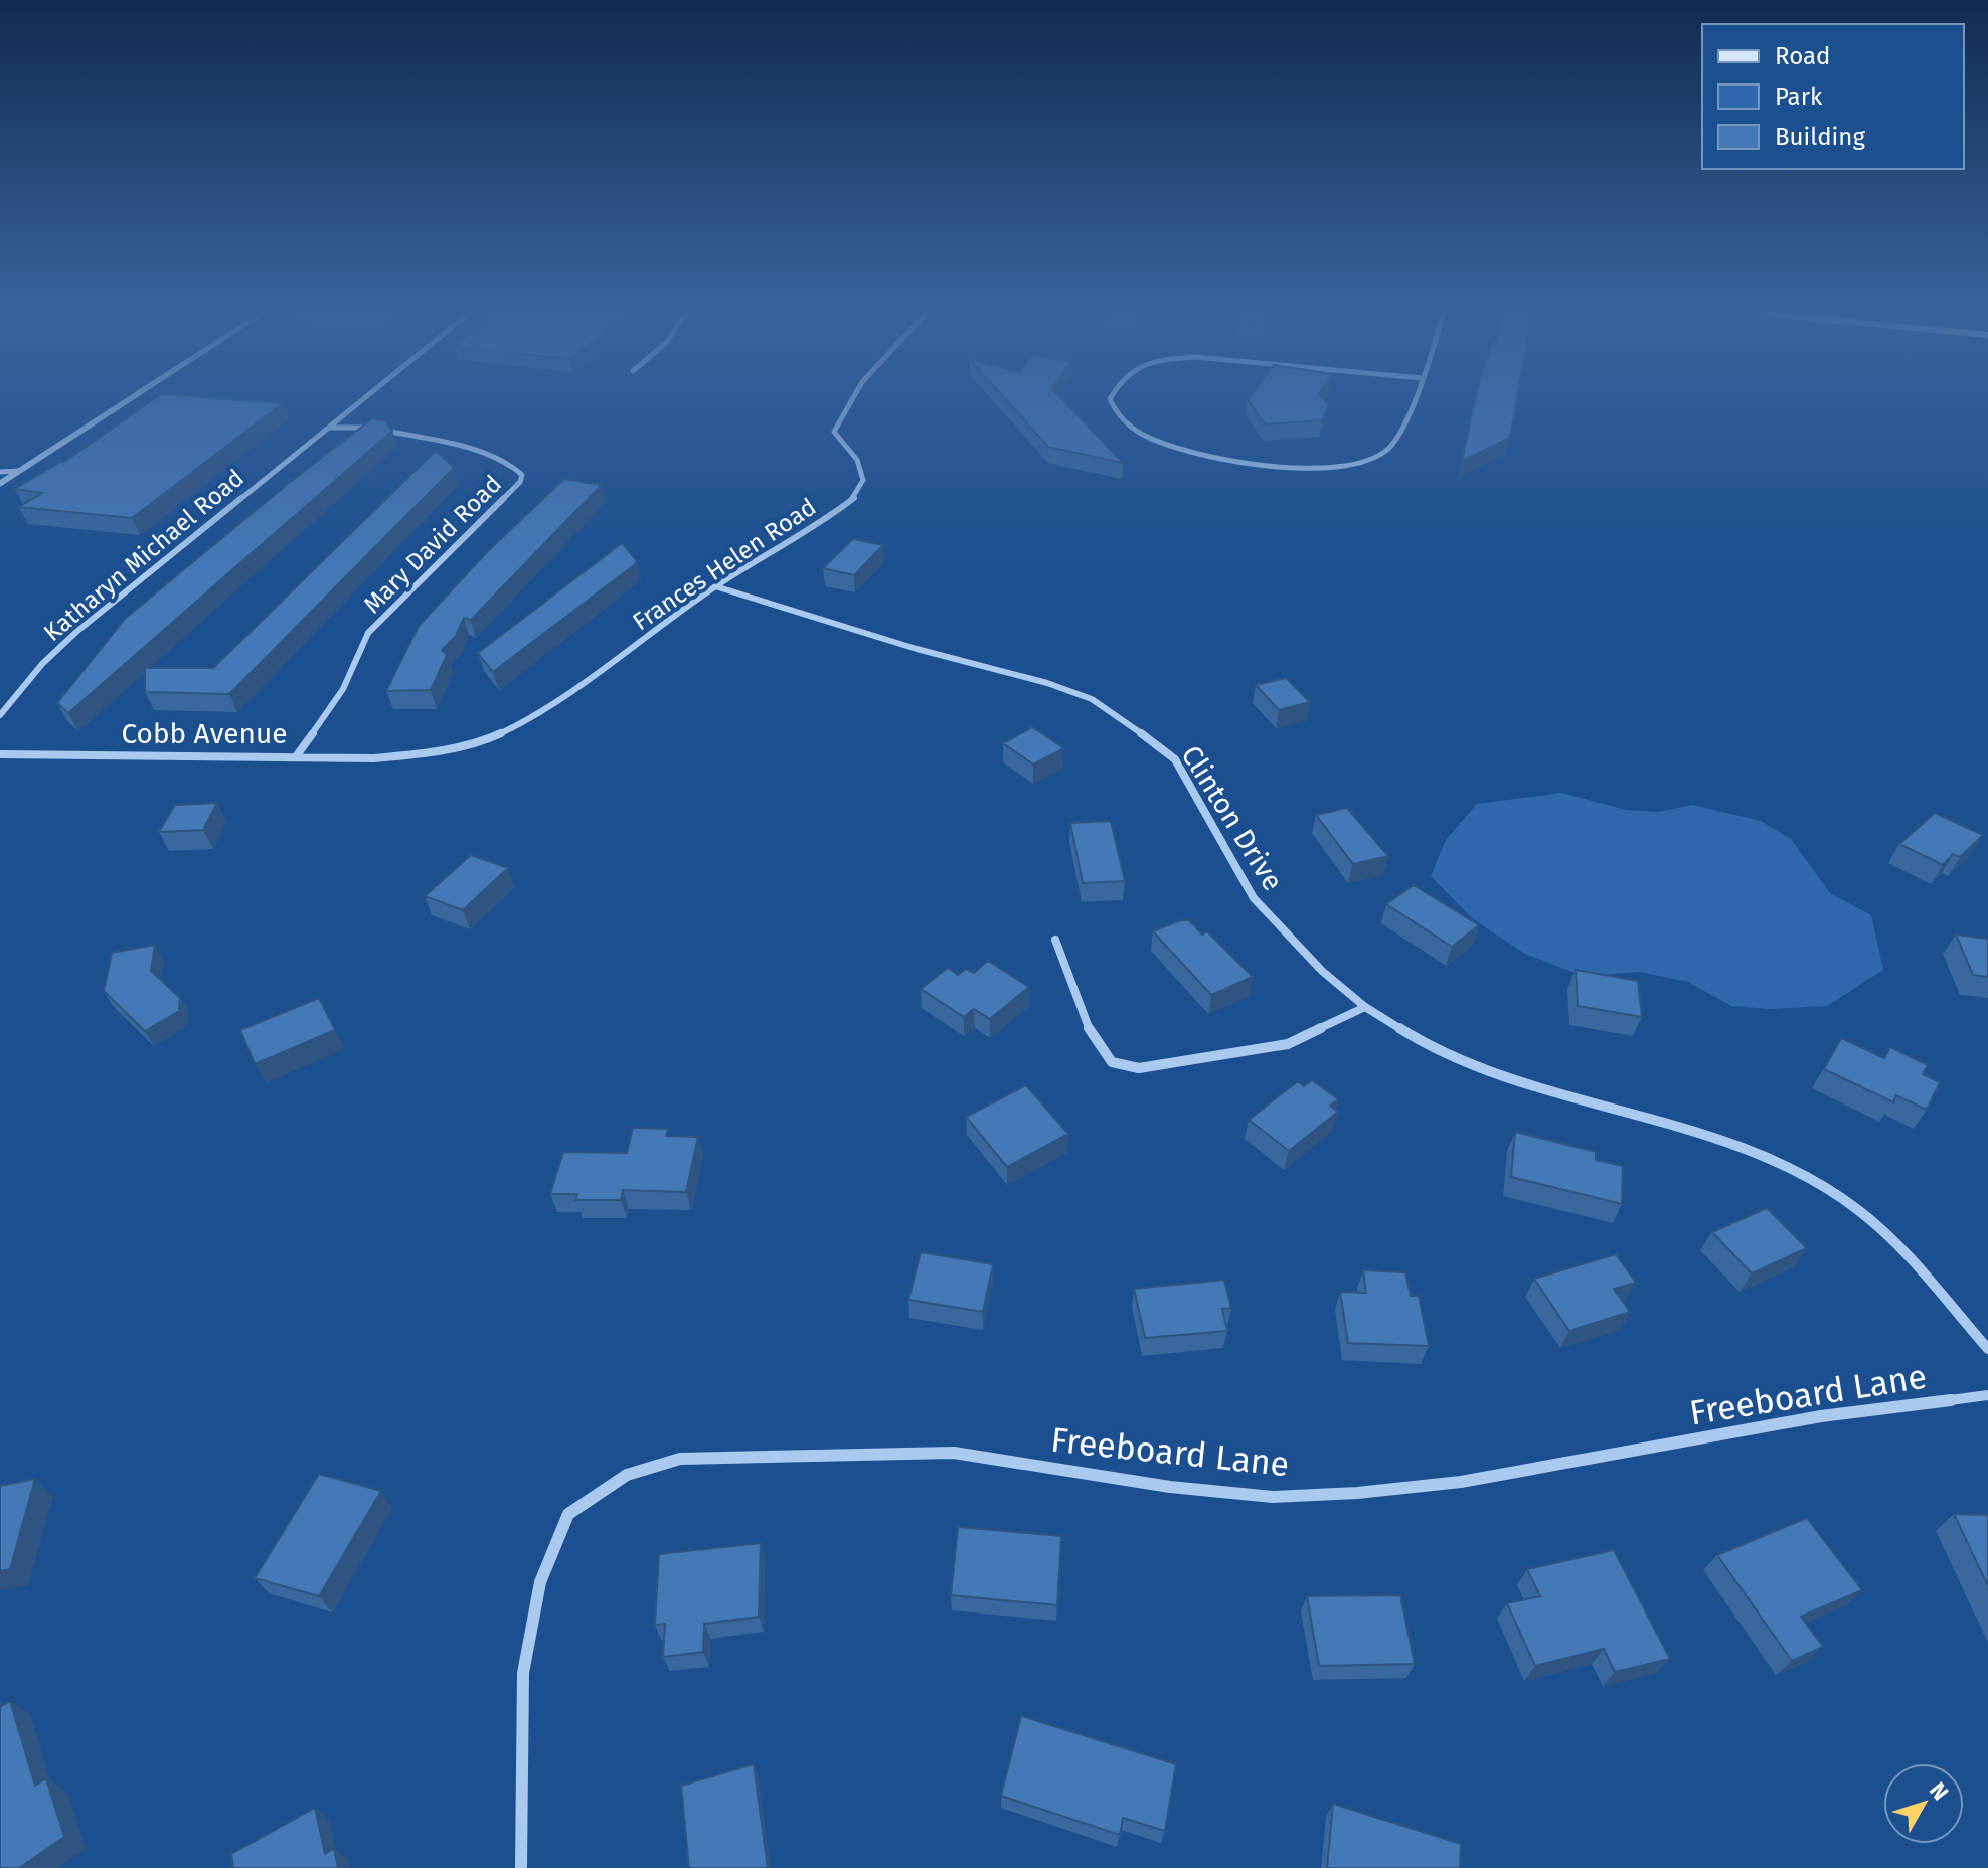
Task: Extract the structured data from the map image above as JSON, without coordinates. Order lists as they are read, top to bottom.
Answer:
{
  "streets": {
    "street": [
      "Mary David Road",
      "Katharyn Michael Road",
      "Frances Helen Road",
      "Cobb Avenue",
      "Clinton Drive",
      "Freeboard Lane"
    ]
  },
  "crossings": [
    ["Mary David Road", "Katharyn Michael Road"],
    ["Mary David Road", "Cobb Avenue"],
    ["Frances Helen Road", "Cobb Avenue"],
    ["Frances Helen Road", "Clinton Drive"]
  ],
  "legend": ["Road", "Park", "Building"],
  "north": "top right"
}
